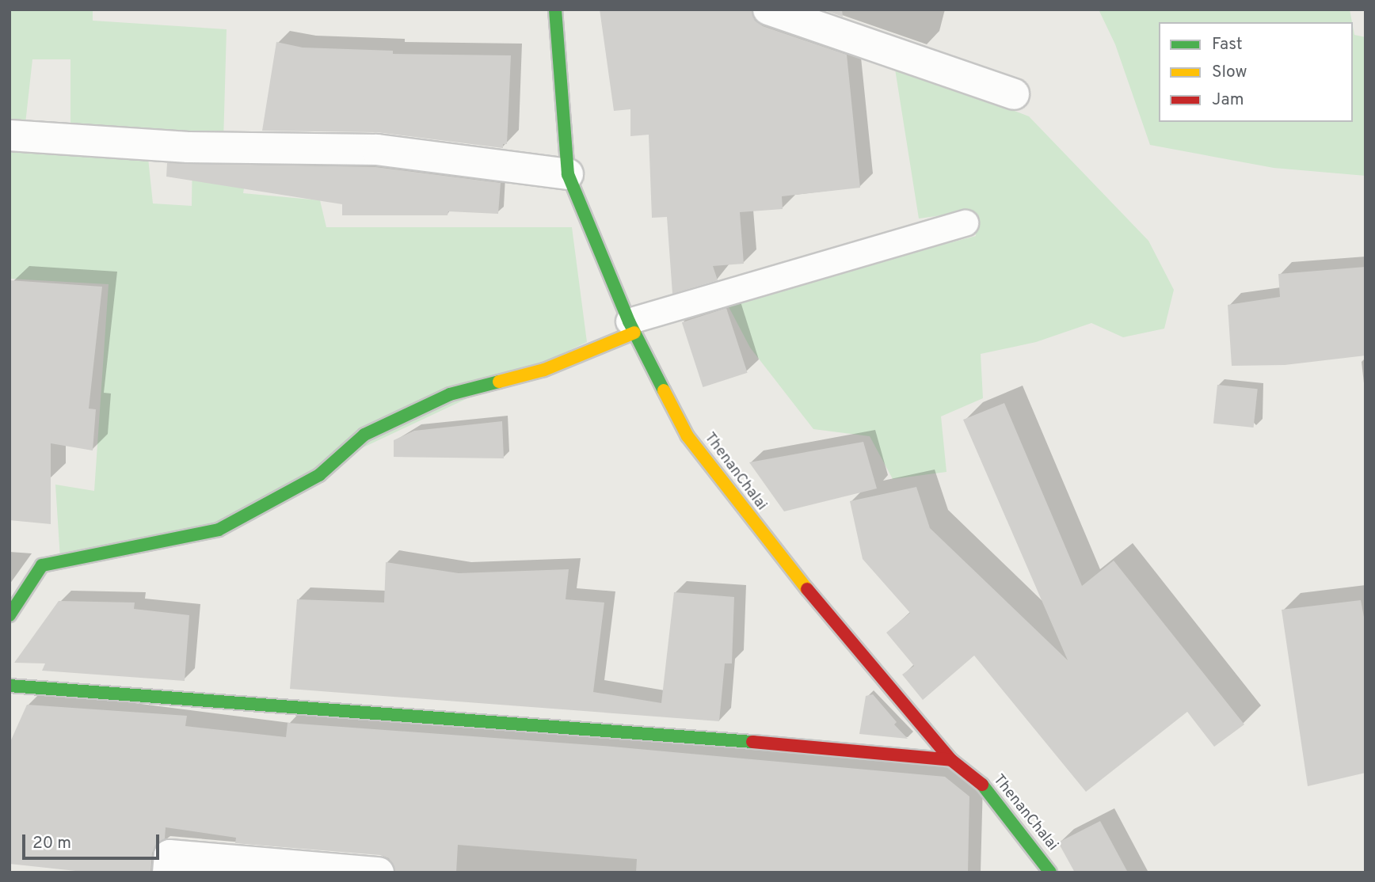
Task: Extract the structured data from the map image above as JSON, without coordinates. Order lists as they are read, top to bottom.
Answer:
{
  "streets": {
    "street": ["ThenanChalai"]
  },
  "legend": ["Fast", "Slow", "Jam"],
  "scale_bar": "20 m"
}
